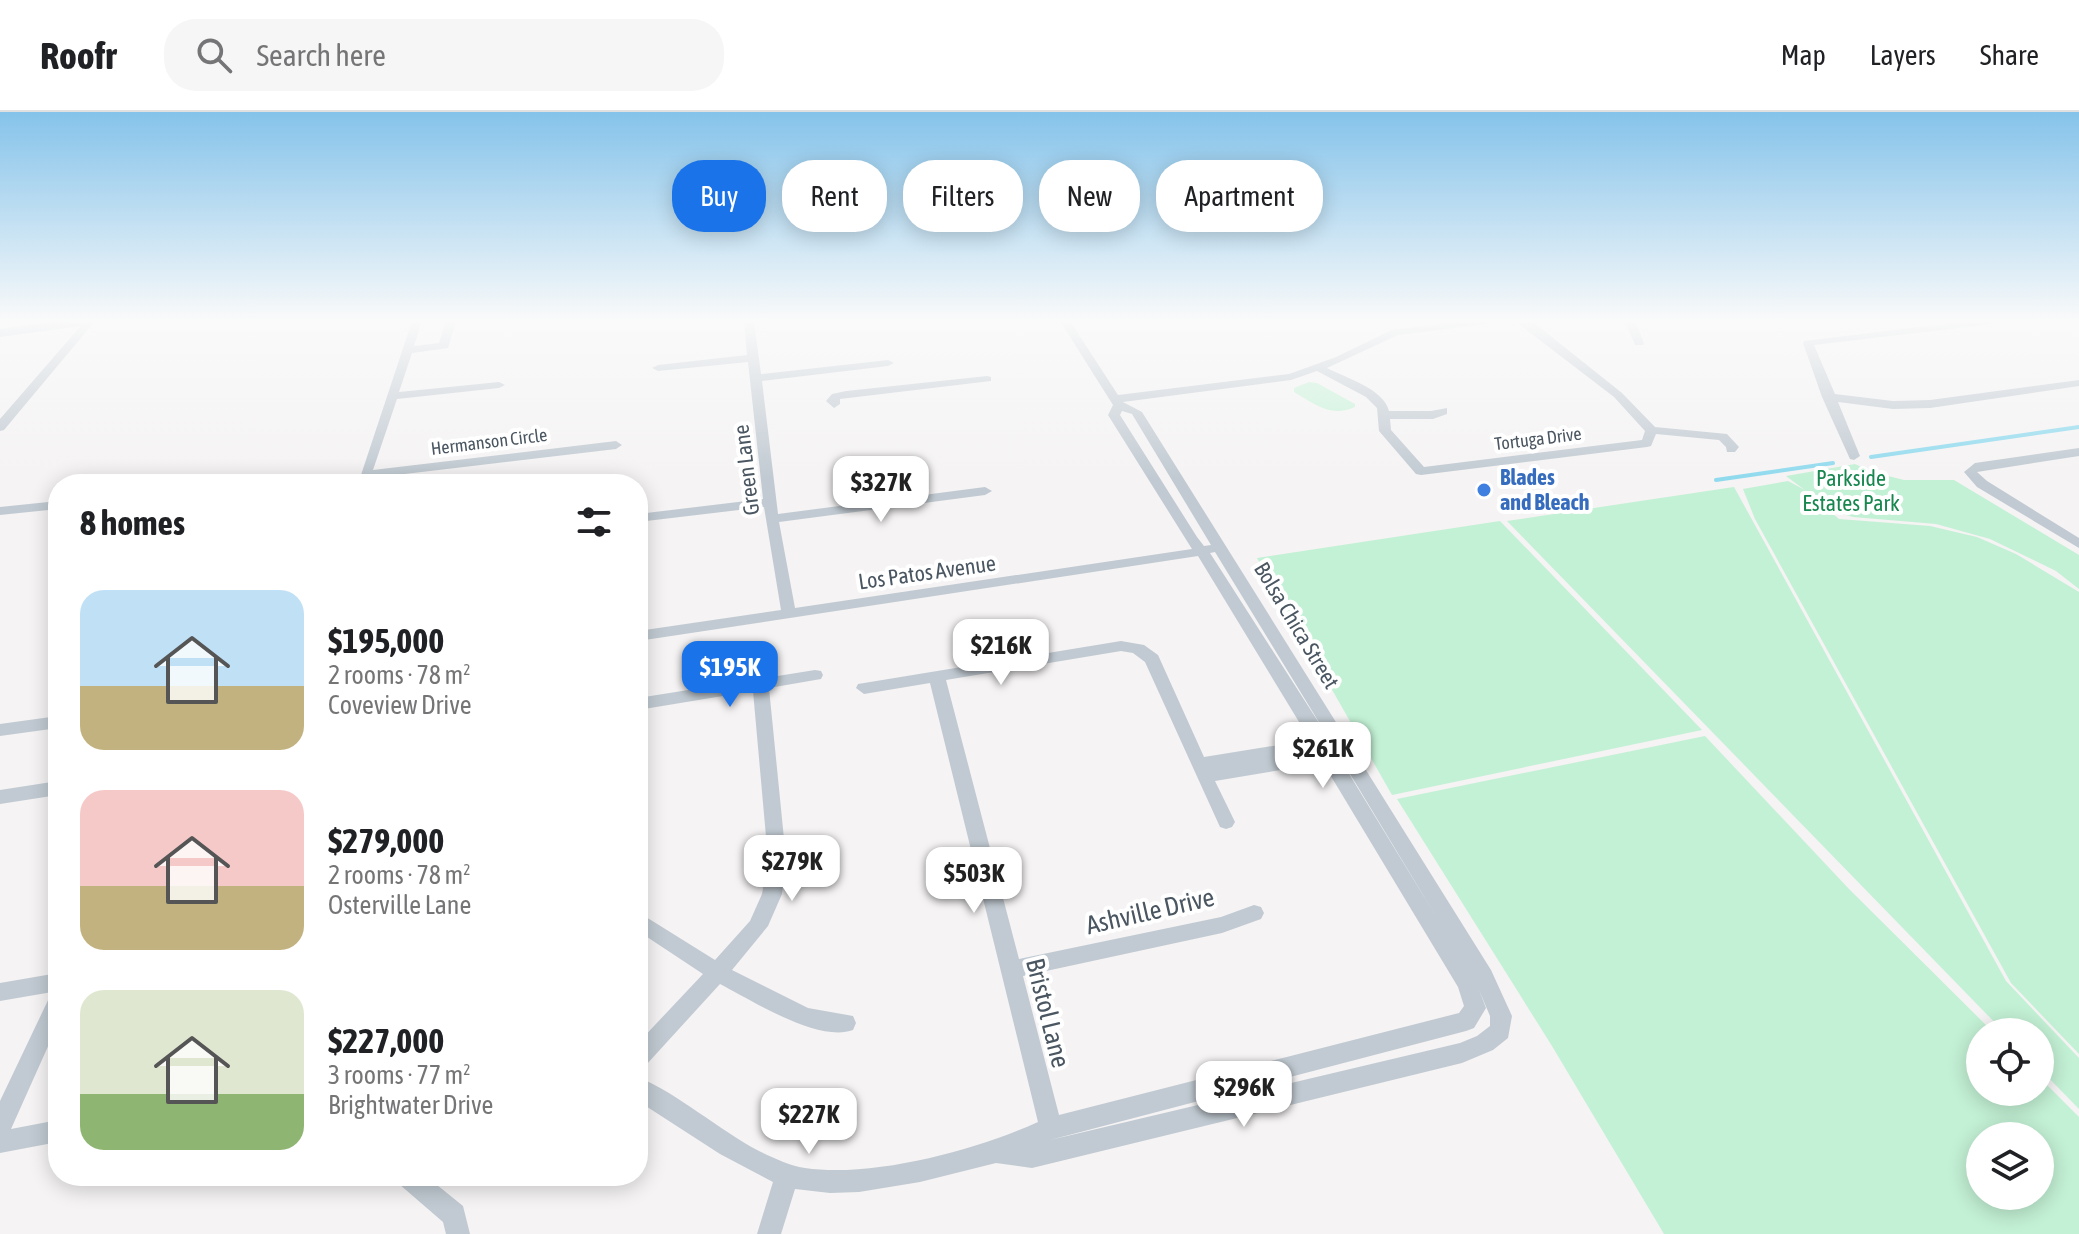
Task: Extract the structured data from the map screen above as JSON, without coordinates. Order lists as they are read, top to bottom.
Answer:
{
  "streets": {
    "street": [
      "Tortuga Drive",
      "Hermanson Circle",
      "Green Lane",
      "Los Patos Avenue",
      "Bolsa Chica Street",
      "Ashville Drive",
      "Bristol Lane"
    ]
  },
  "crossings": [
    ["Green Lane", "Los Patos Avenue"],
    ["Los Patos Avenue", "Bolsa Chica Street"],
    ["Bolsa Chica Street", "Bristol Lane"],
    ["Ashville Drive", "Bristol Lane"]
  ],
  "parks": ["Parkside Estates Park"],
  "places": ["Blades and Bleach"],
  "page": {
    "header": "Roofr",
    "search": "Search here",
    "nav": ["Map", "Layers", "Share"],
    "chip": [
      "Buy",
      "Rent",
      "Filters",
      "New",
      "Apartment"
    ],
    "price": [
      "$327K",
      "$216K",
      "$195K",
      "$261K",
      "$279K",
      "$503K",
      "$296K",
      "$227K"
    ],
    "heading": "8 homes",
    "list": [
      {
        "name": "$195,000",
        "note": "2 rooms · 78 m² · Coveview Drive"
      },
      {
        "name": "$279,000",
        "note": "2 rooms · 78 m² · Osterville Lane"
      },
      {
        "name": "$227,000",
        "note": "3 rooms · 77 m² · Brightwater Drive"
      }
    ]
  }
}
